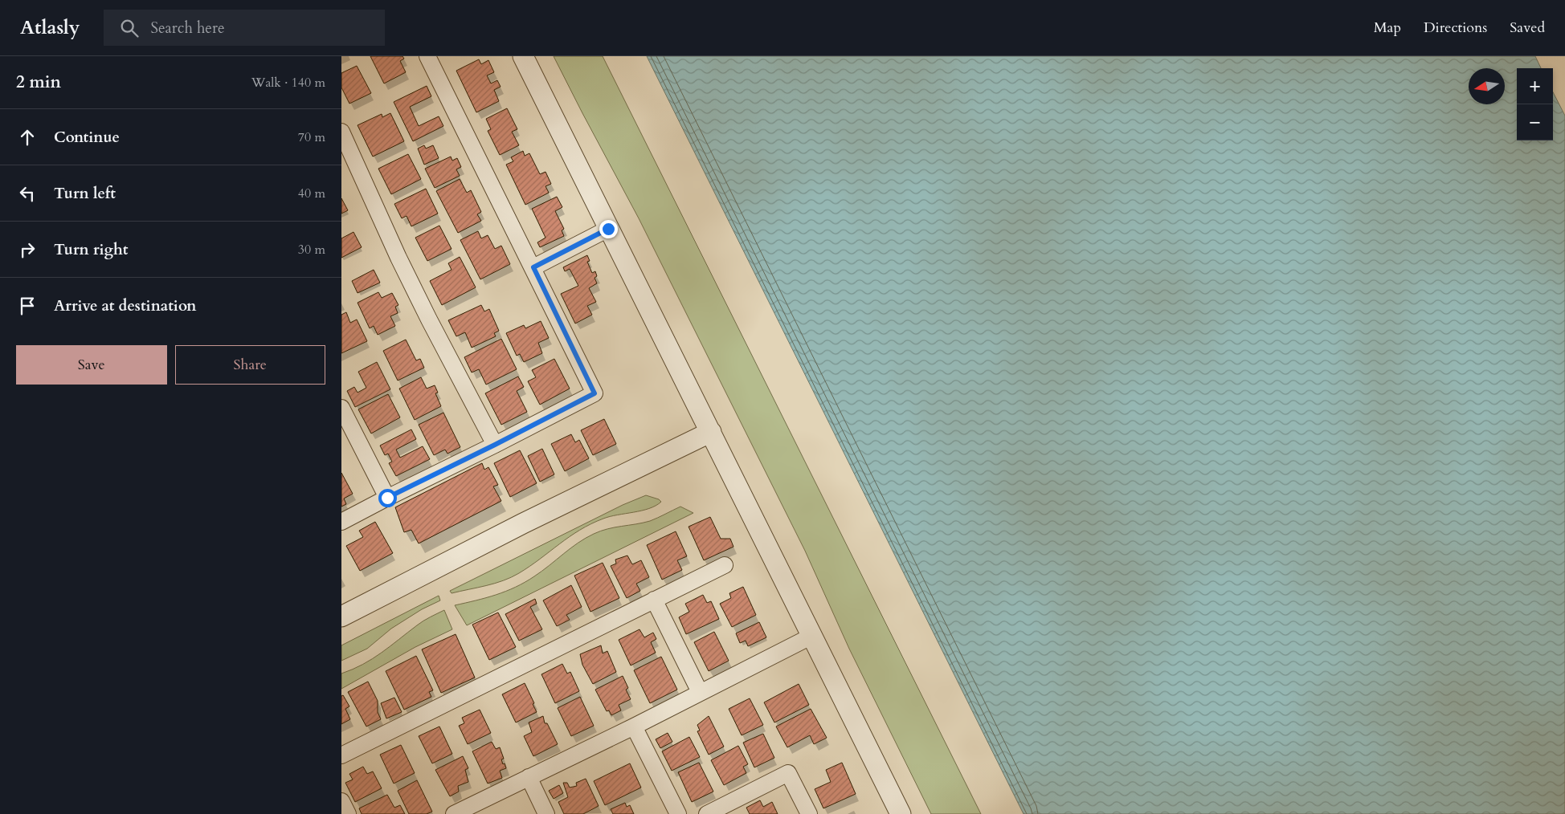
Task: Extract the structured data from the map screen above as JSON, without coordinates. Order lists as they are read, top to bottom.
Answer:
{
  "north": "left",
  "page": {
    "header": "Atlasly",
    "search": "Search here",
    "nav": ["Map", "Directions", "Saved"],
    "heading": ["2 min", "Walk · 140 m"],
    "map_buttons": ["+", "−"],
    "list": [
      ["Continue", "70 m"],
      ["Turn left", "40 m"],
      ["Turn right", "30 m"],
      "Arrive at destination"
    ],
    "buttons": ["Save", "Share"]
  }
}
